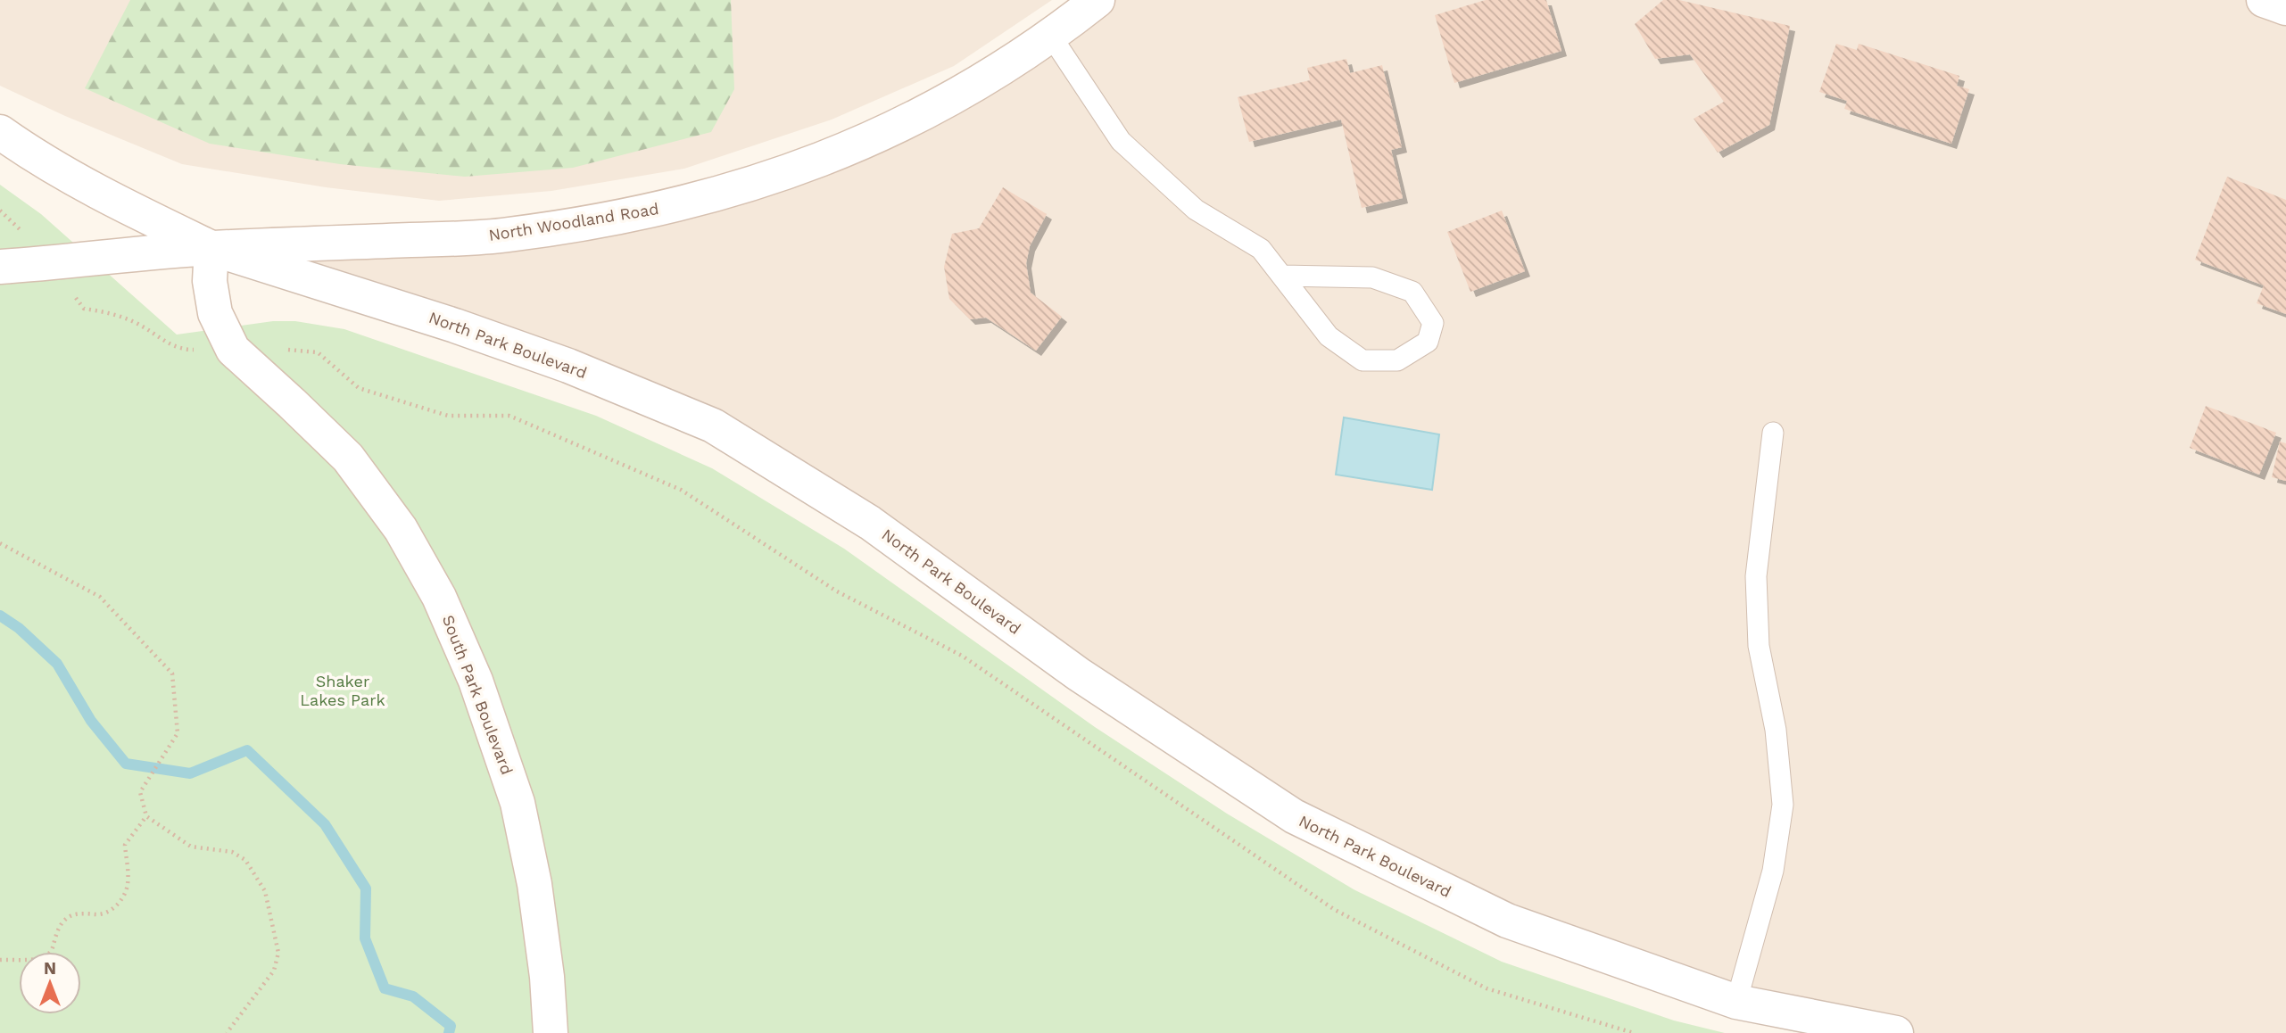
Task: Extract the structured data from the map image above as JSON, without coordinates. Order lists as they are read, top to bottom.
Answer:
{
  "streets": {
    "street": ["North Woodland Road", "North Park Boulevard", "South Park Boulevard"]
  },
  "crossings": [
    ["North Woodland Road", "North Park Boulevard"],
    ["North Woodland Road", "South Park Boulevard"],
    ["North Park Boulevard", "South Park Boulevard"]
  ],
  "parks": ["Shaker Lakes Park"],
  "north": "top"
}
